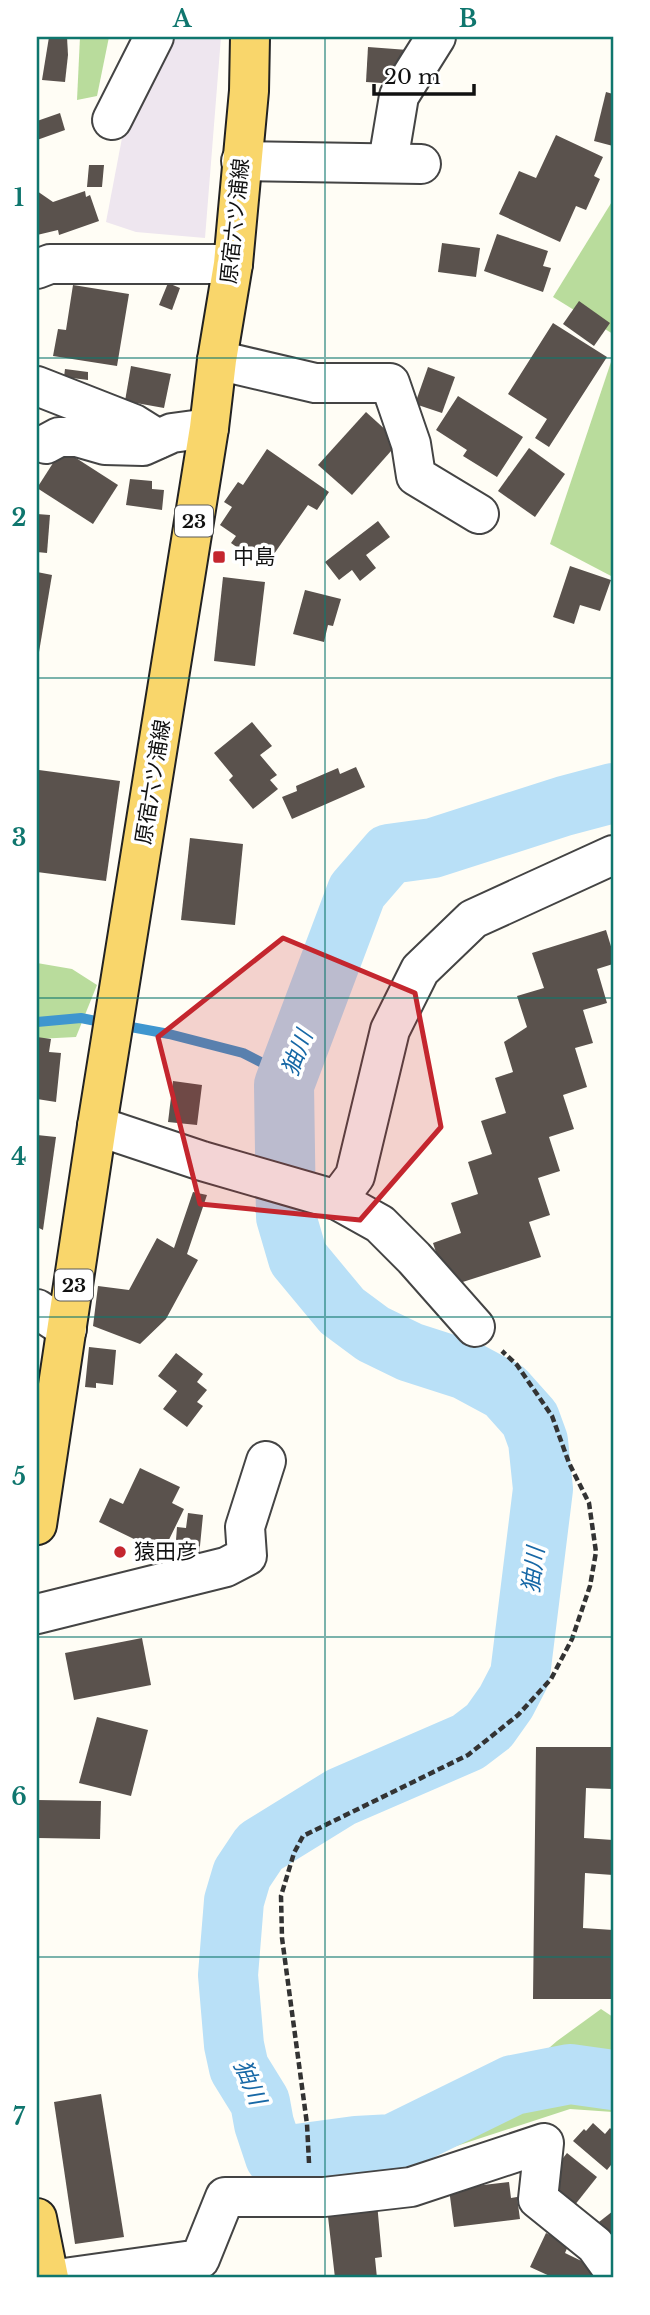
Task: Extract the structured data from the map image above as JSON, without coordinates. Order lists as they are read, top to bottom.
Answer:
{
  "streets": {
    "main road": ["原宿六ツ浦線", "23"]
  },
  "water": ["㹨川"],
  "places": {
    "transit": ["中島"],
    "other": ["猿田彦"]
  },
  "scale_bar": "20 m",
  "grid": {
    "columns": ["A", "B"],
    "rows": [
      "1",
      "2",
      "3",
      "4",
      "5",
      "6",
      "7"
    ]
  }
}
